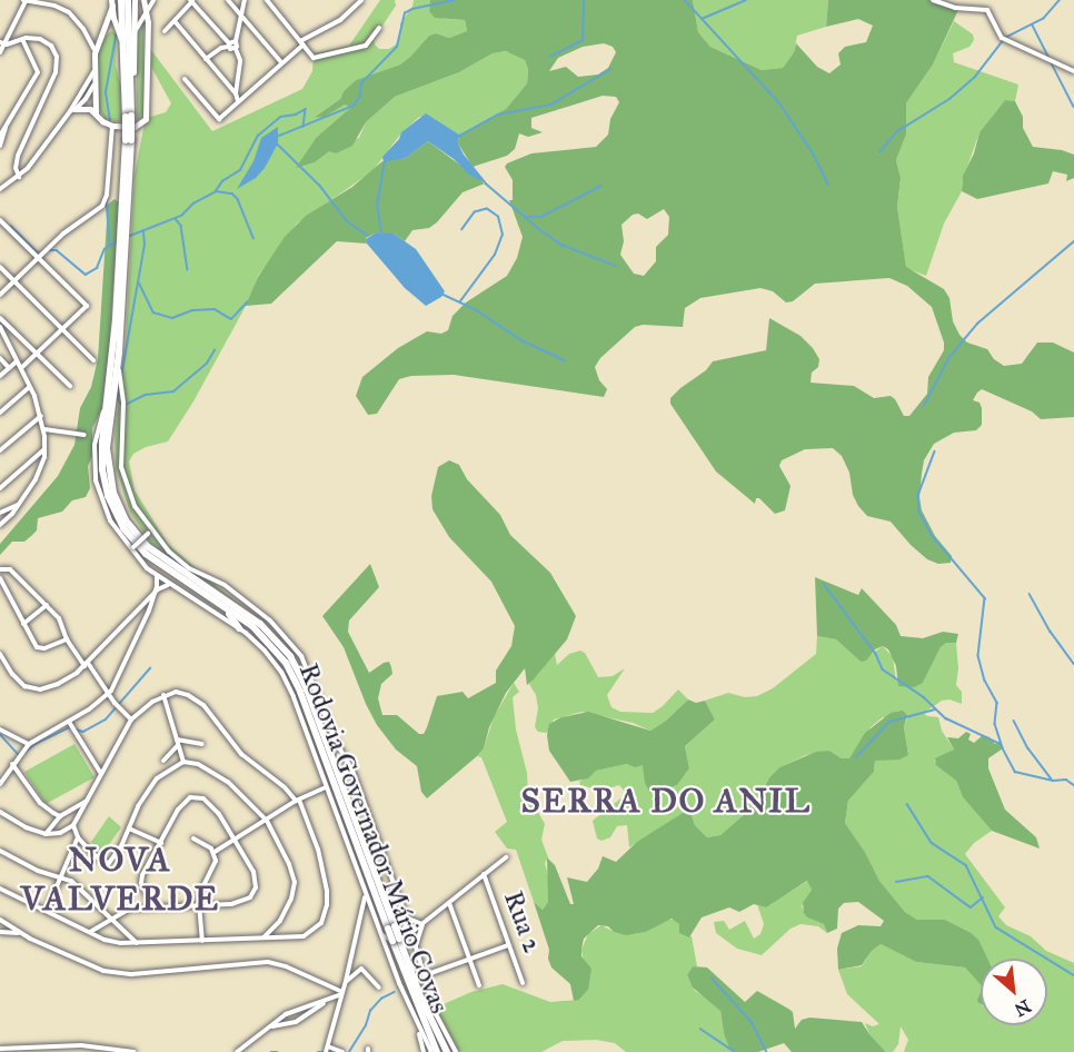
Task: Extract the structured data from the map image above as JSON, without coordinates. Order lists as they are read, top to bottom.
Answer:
{
  "streets": {
    "highway": ["Rodovia Governador Mário Covas"],
    "street": ["Rua 2"]
  },
  "districts": ["SERRA DO ANIL", "NOVA VALVERDE"],
  "north": "bottom right"
}
